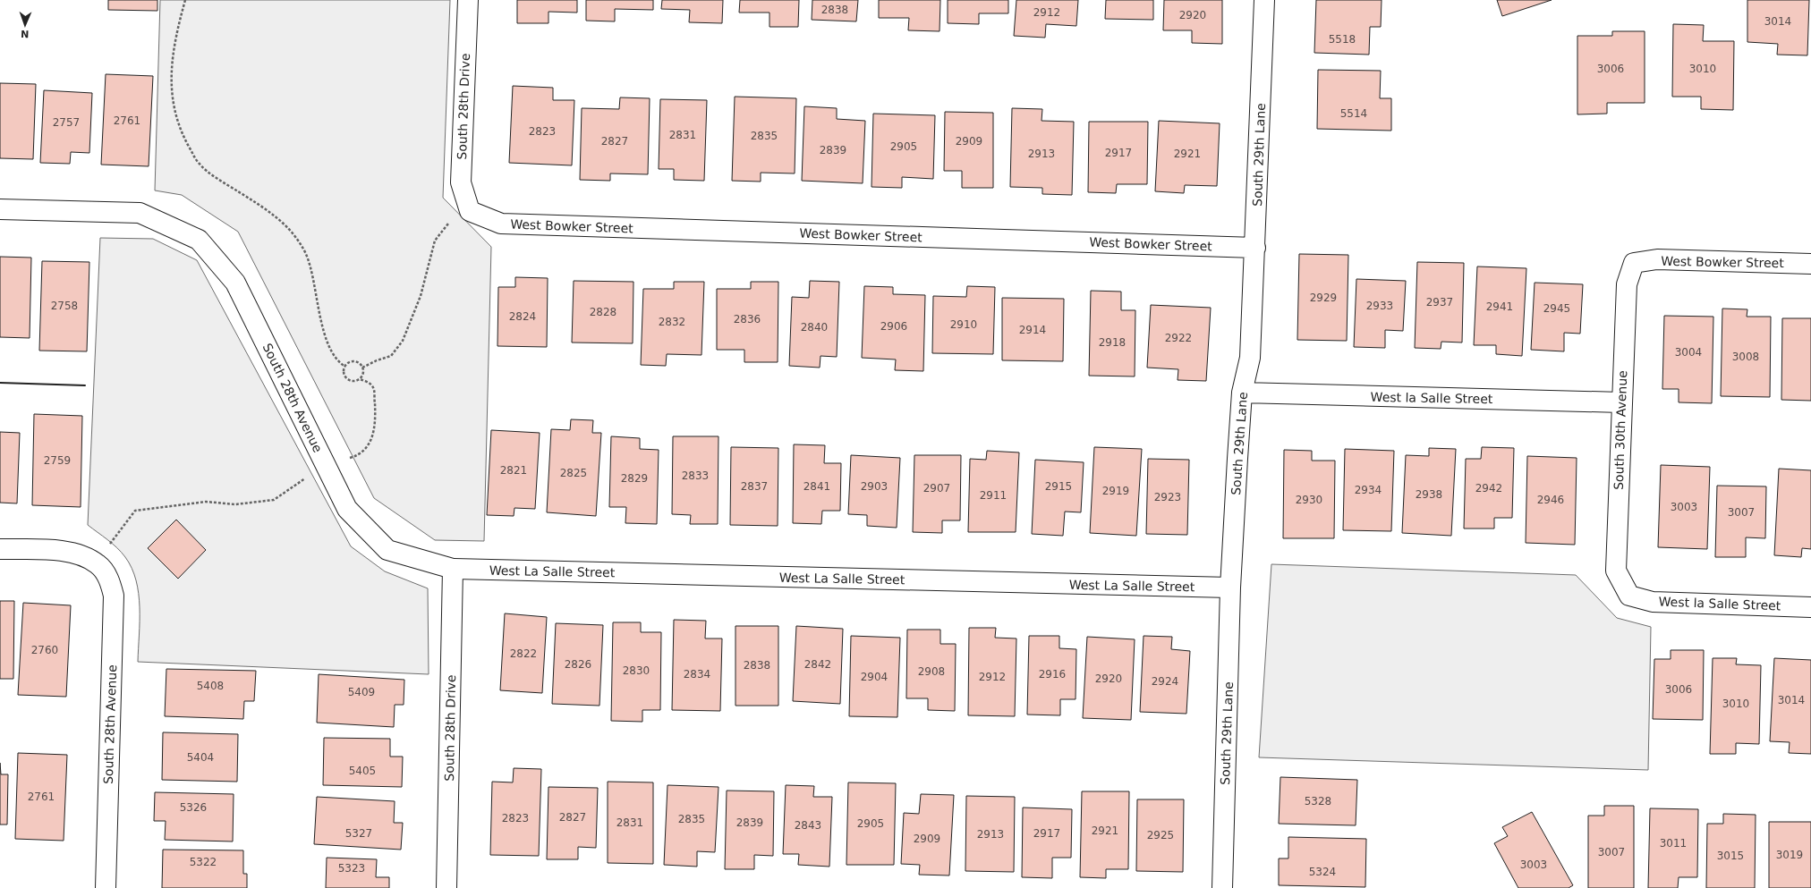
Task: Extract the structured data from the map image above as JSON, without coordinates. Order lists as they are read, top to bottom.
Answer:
{
  "streets": {
    "street": [
      "South 28th Drive",
      "South 29th Lane",
      "West Bowker Street",
      "South 28th Avenue",
      "West la Salle Street",
      "South 30th Avenue",
      "West La Salle Street"
    ]
  },
  "crossings": [
    ["South 28th Drive", "West Bowker Street"],
    ["South 28th Drive", "South 28th Avenue"],
    ["South 28th Drive", "West La Salle Street"],
    ["South 29th Lane", "West Bowker Street"],
    ["South 29th Lane", "West la Salle Street"],
    ["South 29th Lane", "West La Salle Street"],
    ["West Bowker Street", "South 30th Avenue"],
    ["South 28th Avenue", "West La Salle Street"],
    ["West la Salle Street", "South 30th Avenue"]
  ],
  "house_numbers": [
    "2838",
    "2912",
    "2920",
    "3014",
    "5518",
    "3006",
    "3010",
    "5514",
    "2761",
    "2757",
    "2823",
    "2831",
    "2835",
    "2827",
    "2909",
    "2905",
    "2839",
    "2917",
    "2913",
    "2921",
    "2929",
    "2937",
    "2758",
    "2933",
    "2941",
    "2945",
    "2828",
    "2824",
    "2836",
    "2832",
    "2910",
    "2906",
    "2840",
    "2914",
    "2922",
    "2918",
    "3004",
    "3008",
    "2759",
    "2821",
    "2825",
    "2833",
    "2829",
    "2837",
    "2841",
    "2903",
    "2915",
    "2907",
    "2942",
    "2934",
    "2919",
    "2938",
    "2911",
    "2923",
    "2930",
    "2946",
    "3003",
    "3007",
    "2760",
    "2822",
    "2826",
    "2842",
    "2838",
    "2830",
    "2908",
    "2834",
    "2916",
    "2904",
    "2912",
    "2920",
    "2924",
    "5408",
    "3006",
    "5409",
    "3014",
    "3010",
    "5404",
    "5405",
    "2761",
    "5328",
    "5326",
    "2827",
    "2823",
    "2835",
    "2831",
    "2839",
    "2905",
    "2843",
    "2921",
    "5327",
    "2917",
    "2913",
    "2925",
    "2909",
    "3011",
    "3007",
    "3019",
    "3015",
    "5322",
    "3003",
    "5323",
    "5324"
  ],
  "north": "bottom"
}
